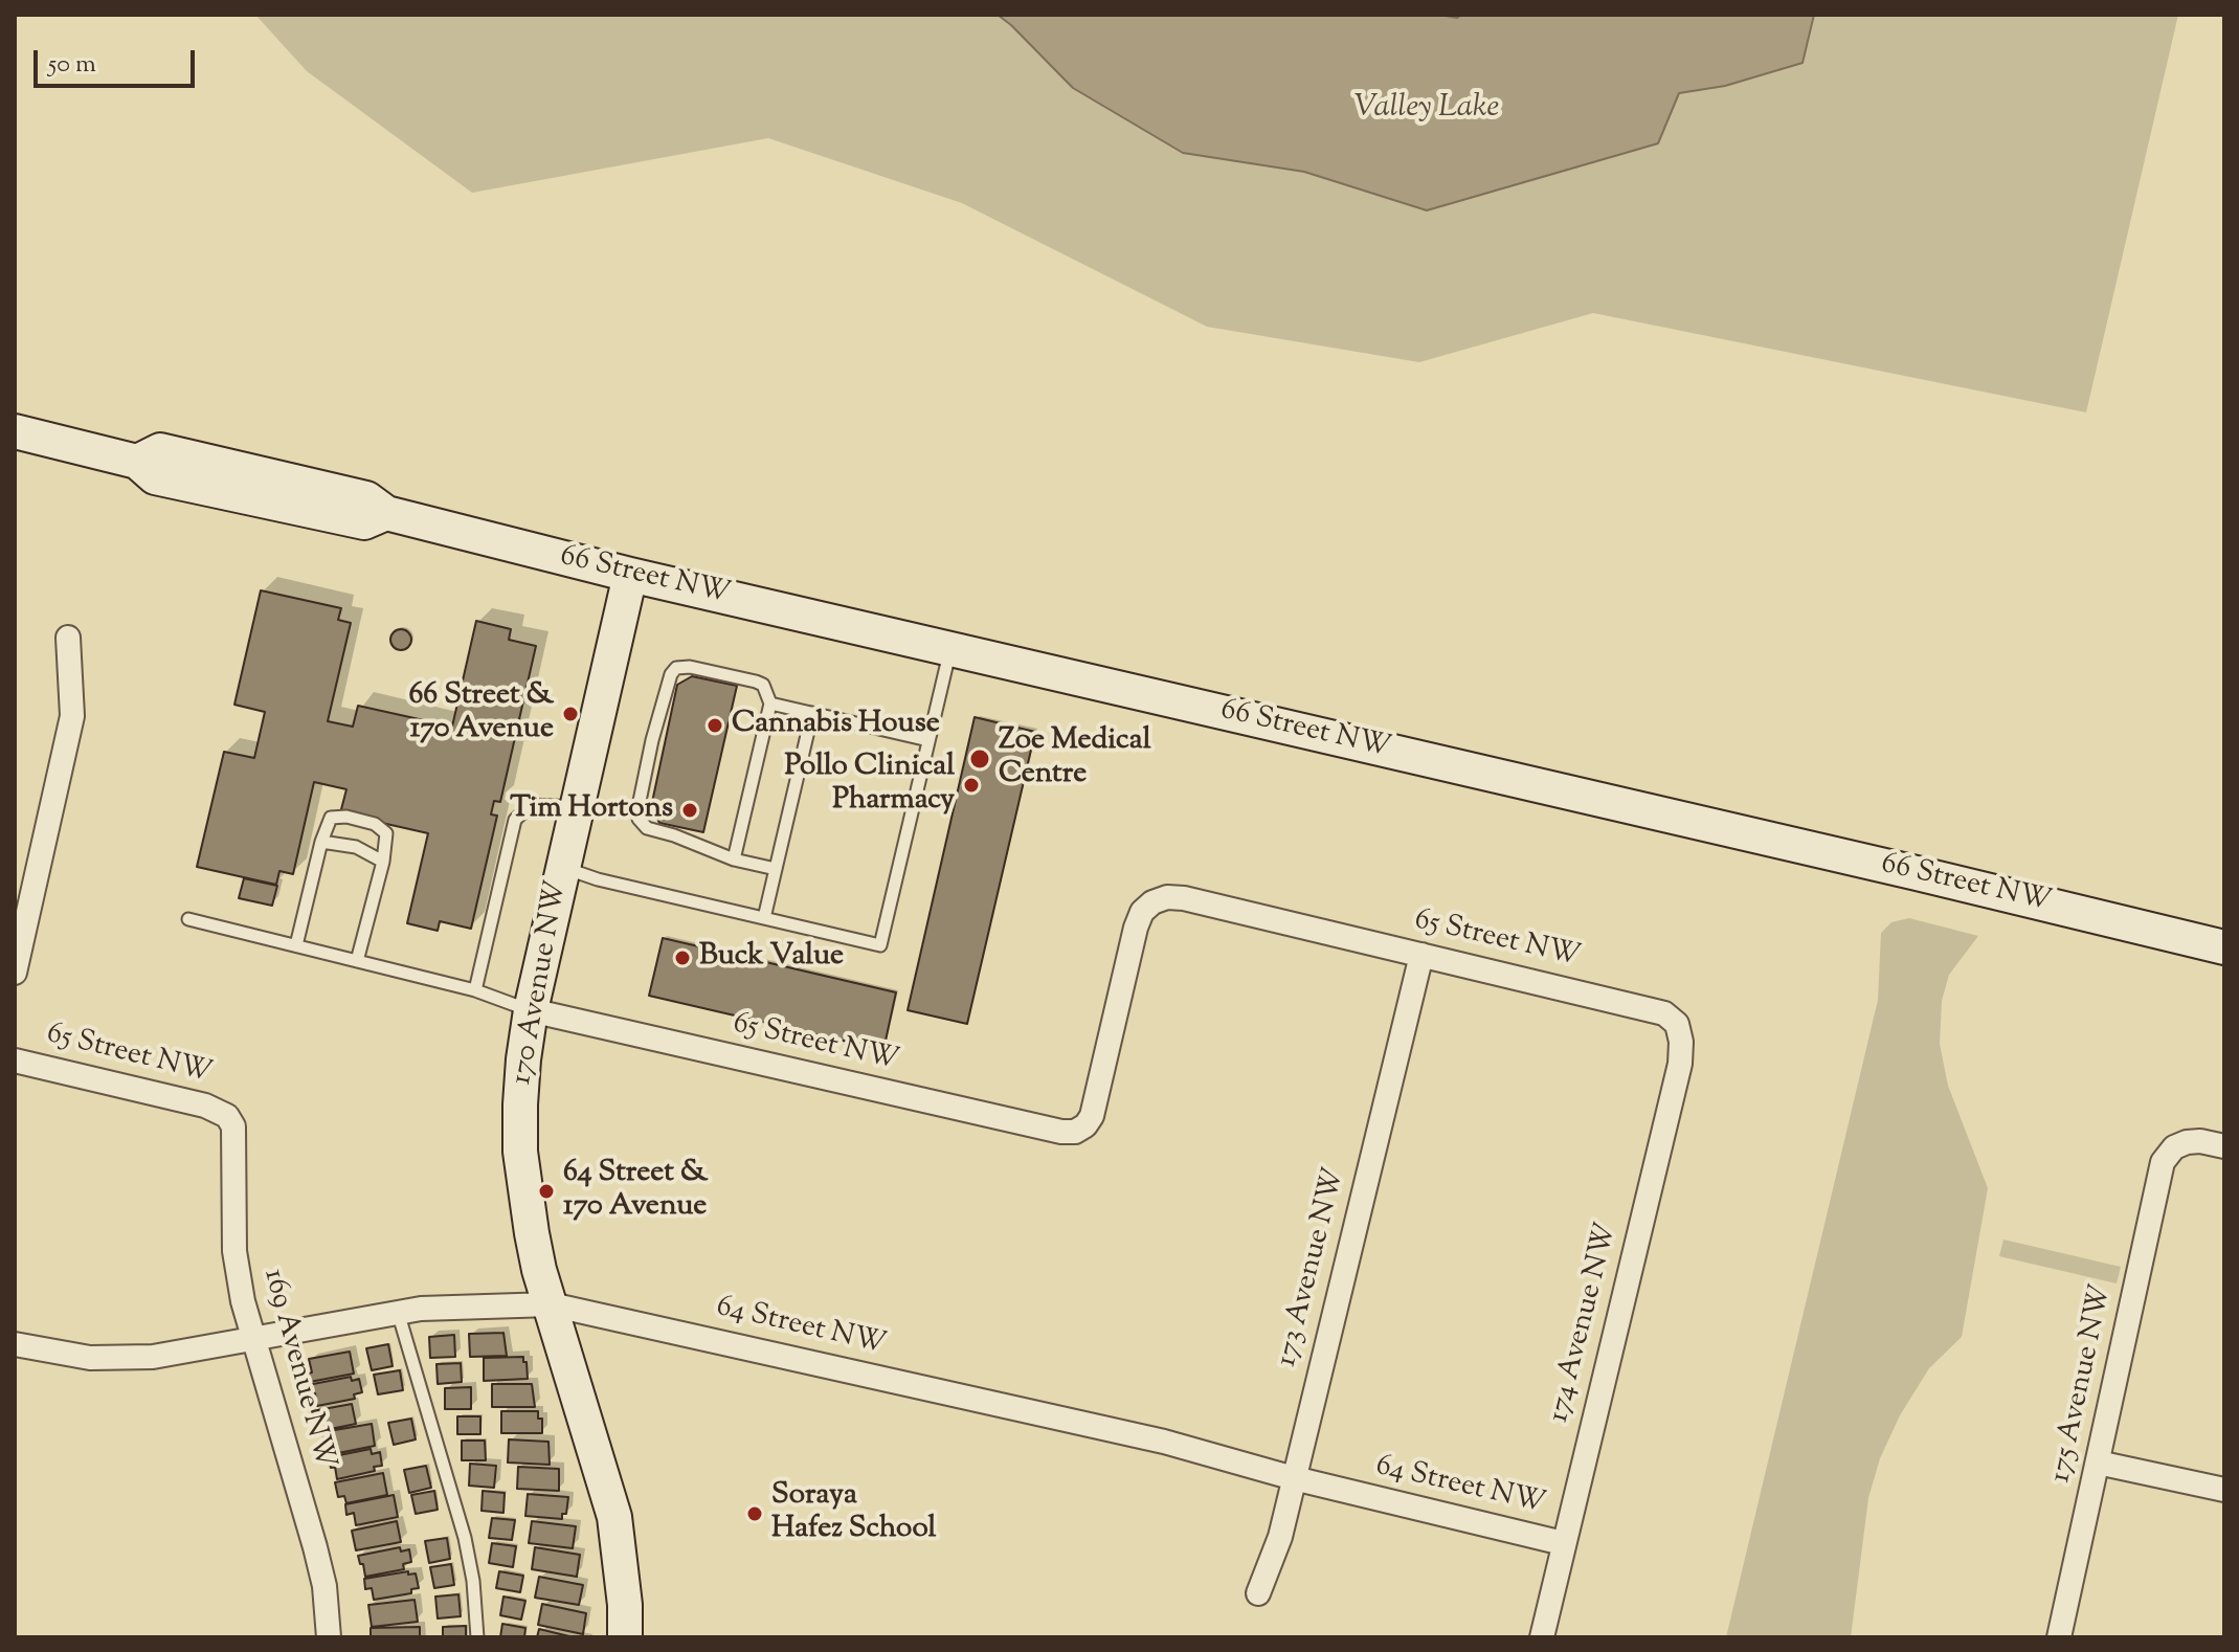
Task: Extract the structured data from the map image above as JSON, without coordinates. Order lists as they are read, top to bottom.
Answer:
{
  "streets": {
    "main road": ["66 Street NW", "170 Avenue NW"],
    "street": [
      "65 Street NW",
      "173 Avenue NW",
      "174 Avenue NW",
      "64 Street NW",
      "169 Avenue NW",
      "175 Avenue NW"
    ]
  },
  "crossings": [
    ["66 Street NW", "170 Avenue NW"],
    ["65 Street NW", "170 Avenue NW"],
    ["65 Street NW", "173 Avenue NW"],
    ["65 Street NW", "174 Avenue NW"],
    ["65 Street NW", "169 Avenue NW"],
    ["170 Avenue NW", "64 Street NW"],
    ["173 Avenue NW", "64 Street NW"],
    ["174 Avenue NW", "64 Street NW"],
    ["64 Street NW", "169 Avenue NW"]
  ],
  "water": ["Valley Lake"],
  "places": [
    "66 Street & 170 Avenue",
    "Cannabis House",
    "Zoe Medical Centre",
    "Pollo Clinical Pharmacy",
    "Tim Hortons",
    "Buck Value",
    "64 Street & 170 Avenue",
    "Soraya Hafez School"
  ],
  "scale_bar": "50 m"
}
